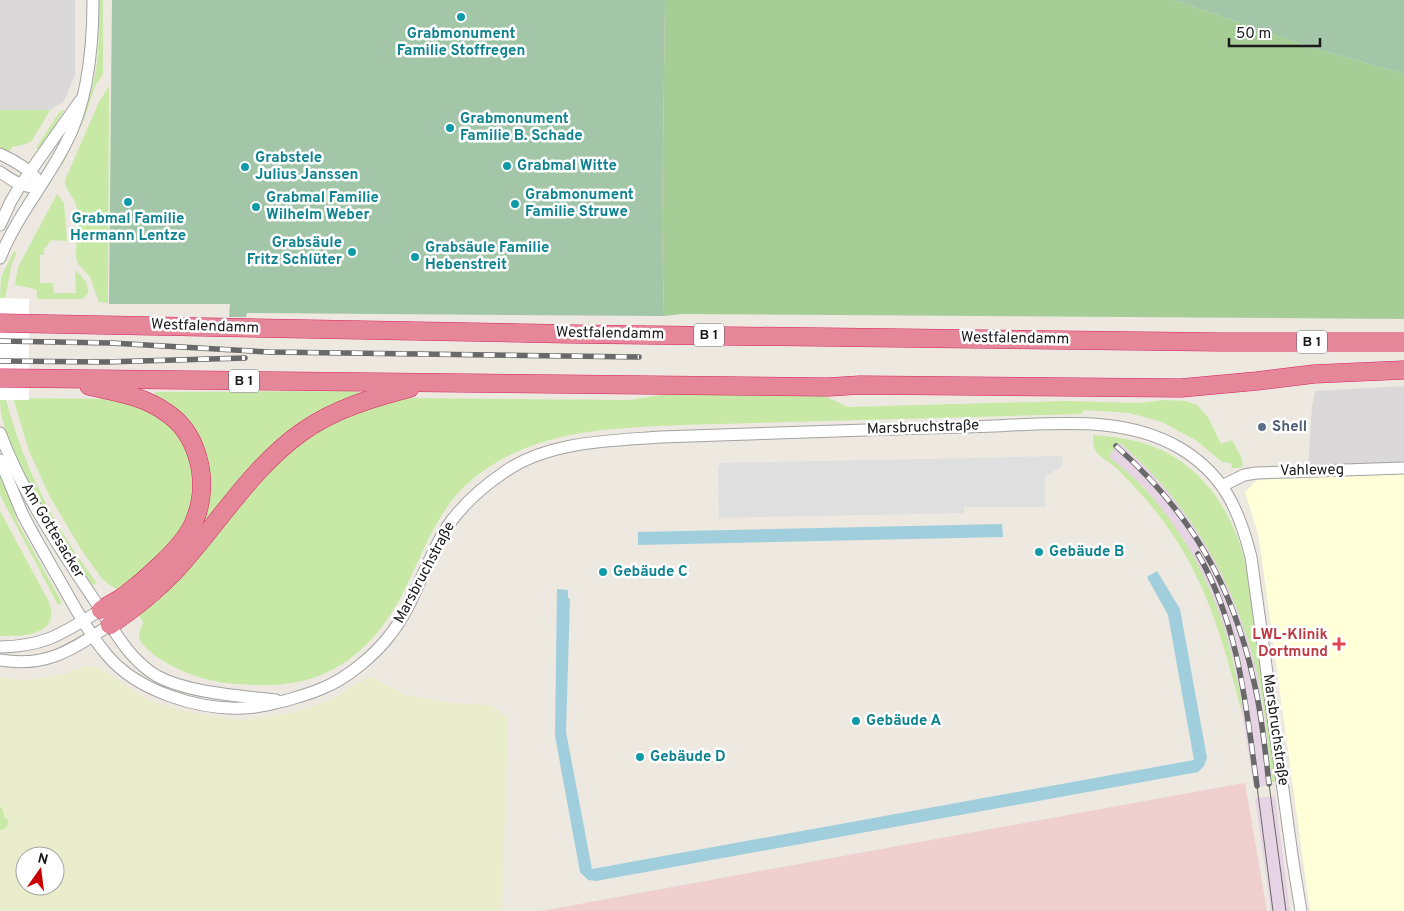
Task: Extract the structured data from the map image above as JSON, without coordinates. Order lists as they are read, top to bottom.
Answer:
{
  "streets": {
    "highway": ["Westfalendamm", "B 1"],
    "street": ["Marsbruchstraße", "Vahleweg", "Am Gottesacker"]
  },
  "crossings": [
    ["Marsbruchstraße", "Vahleweg"],
    ["Marsbruchstraße", "Am Gottesacker"]
  ],
  "places": {
    "other": [
      "Grabmonument Familie Stoffregen",
      "Grabmonument Familie B. Schade",
      "Grabmal Witte",
      "Grabstele Julius Janssen",
      "Grabmal Familie Hermann Lentze",
      "Grabmonument Familie Struwe",
      "Grabmal Familie Wilhelm Weber",
      "Grabsäule Fritz Schlüter",
      "Grabsäule Familie Hebenstreit",
      "Shell",
      "Gebäude B",
      "Gebäude C",
      "Gebäude A",
      "Gebäude D"
    ],
    "health": ["LWL-Klinik Dortmund"]
  },
  "scale_bar": "50 m",
  "north": "top"
}
